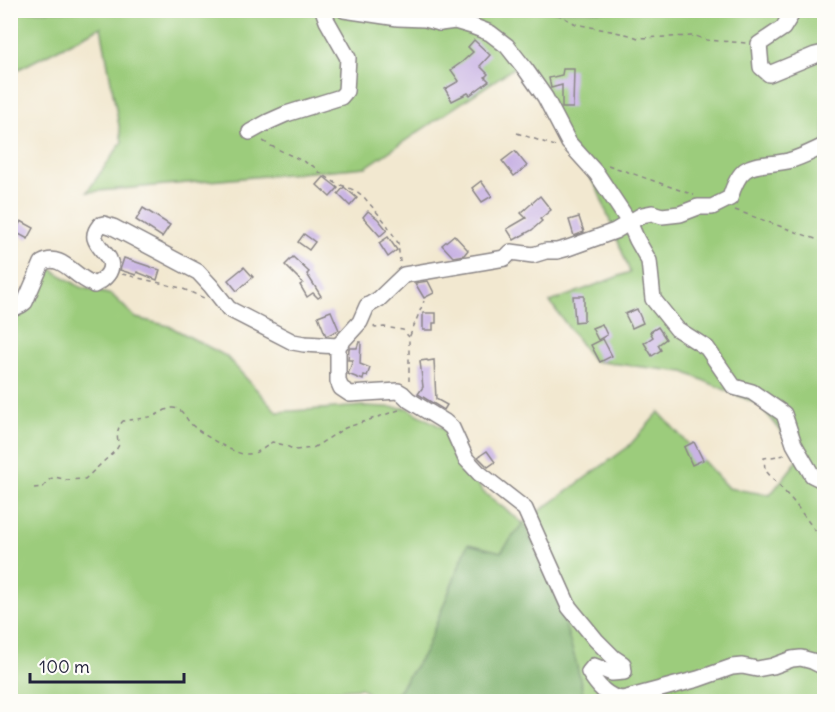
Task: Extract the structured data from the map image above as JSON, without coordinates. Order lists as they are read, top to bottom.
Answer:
{
  "scale_bar": "100 m"
}
